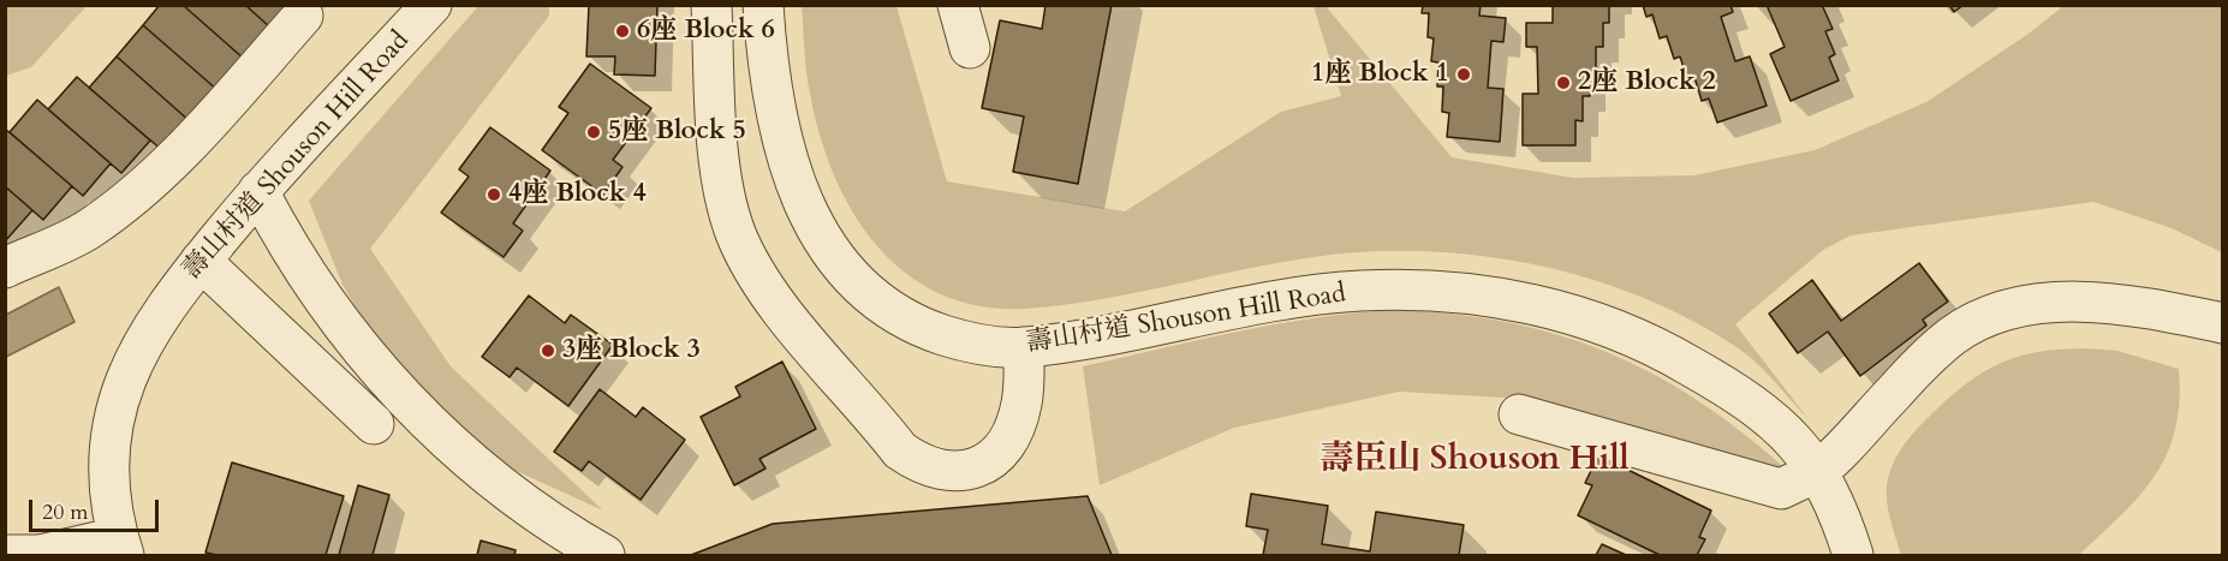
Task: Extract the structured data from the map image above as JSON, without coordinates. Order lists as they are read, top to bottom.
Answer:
{
  "streets": {
    "street": ["壽山村道 Shouson Hill Road"]
  },
  "districts": ["壽臣山 Shouson Hill"],
  "places": [
    "6座 Block 6",
    "1座 Block 1",
    "2座 Block 2",
    "5座 Block 5",
    "4座 Block 4",
    "3座 Block 3"
  ],
  "scale_bar": "20 m"
}
